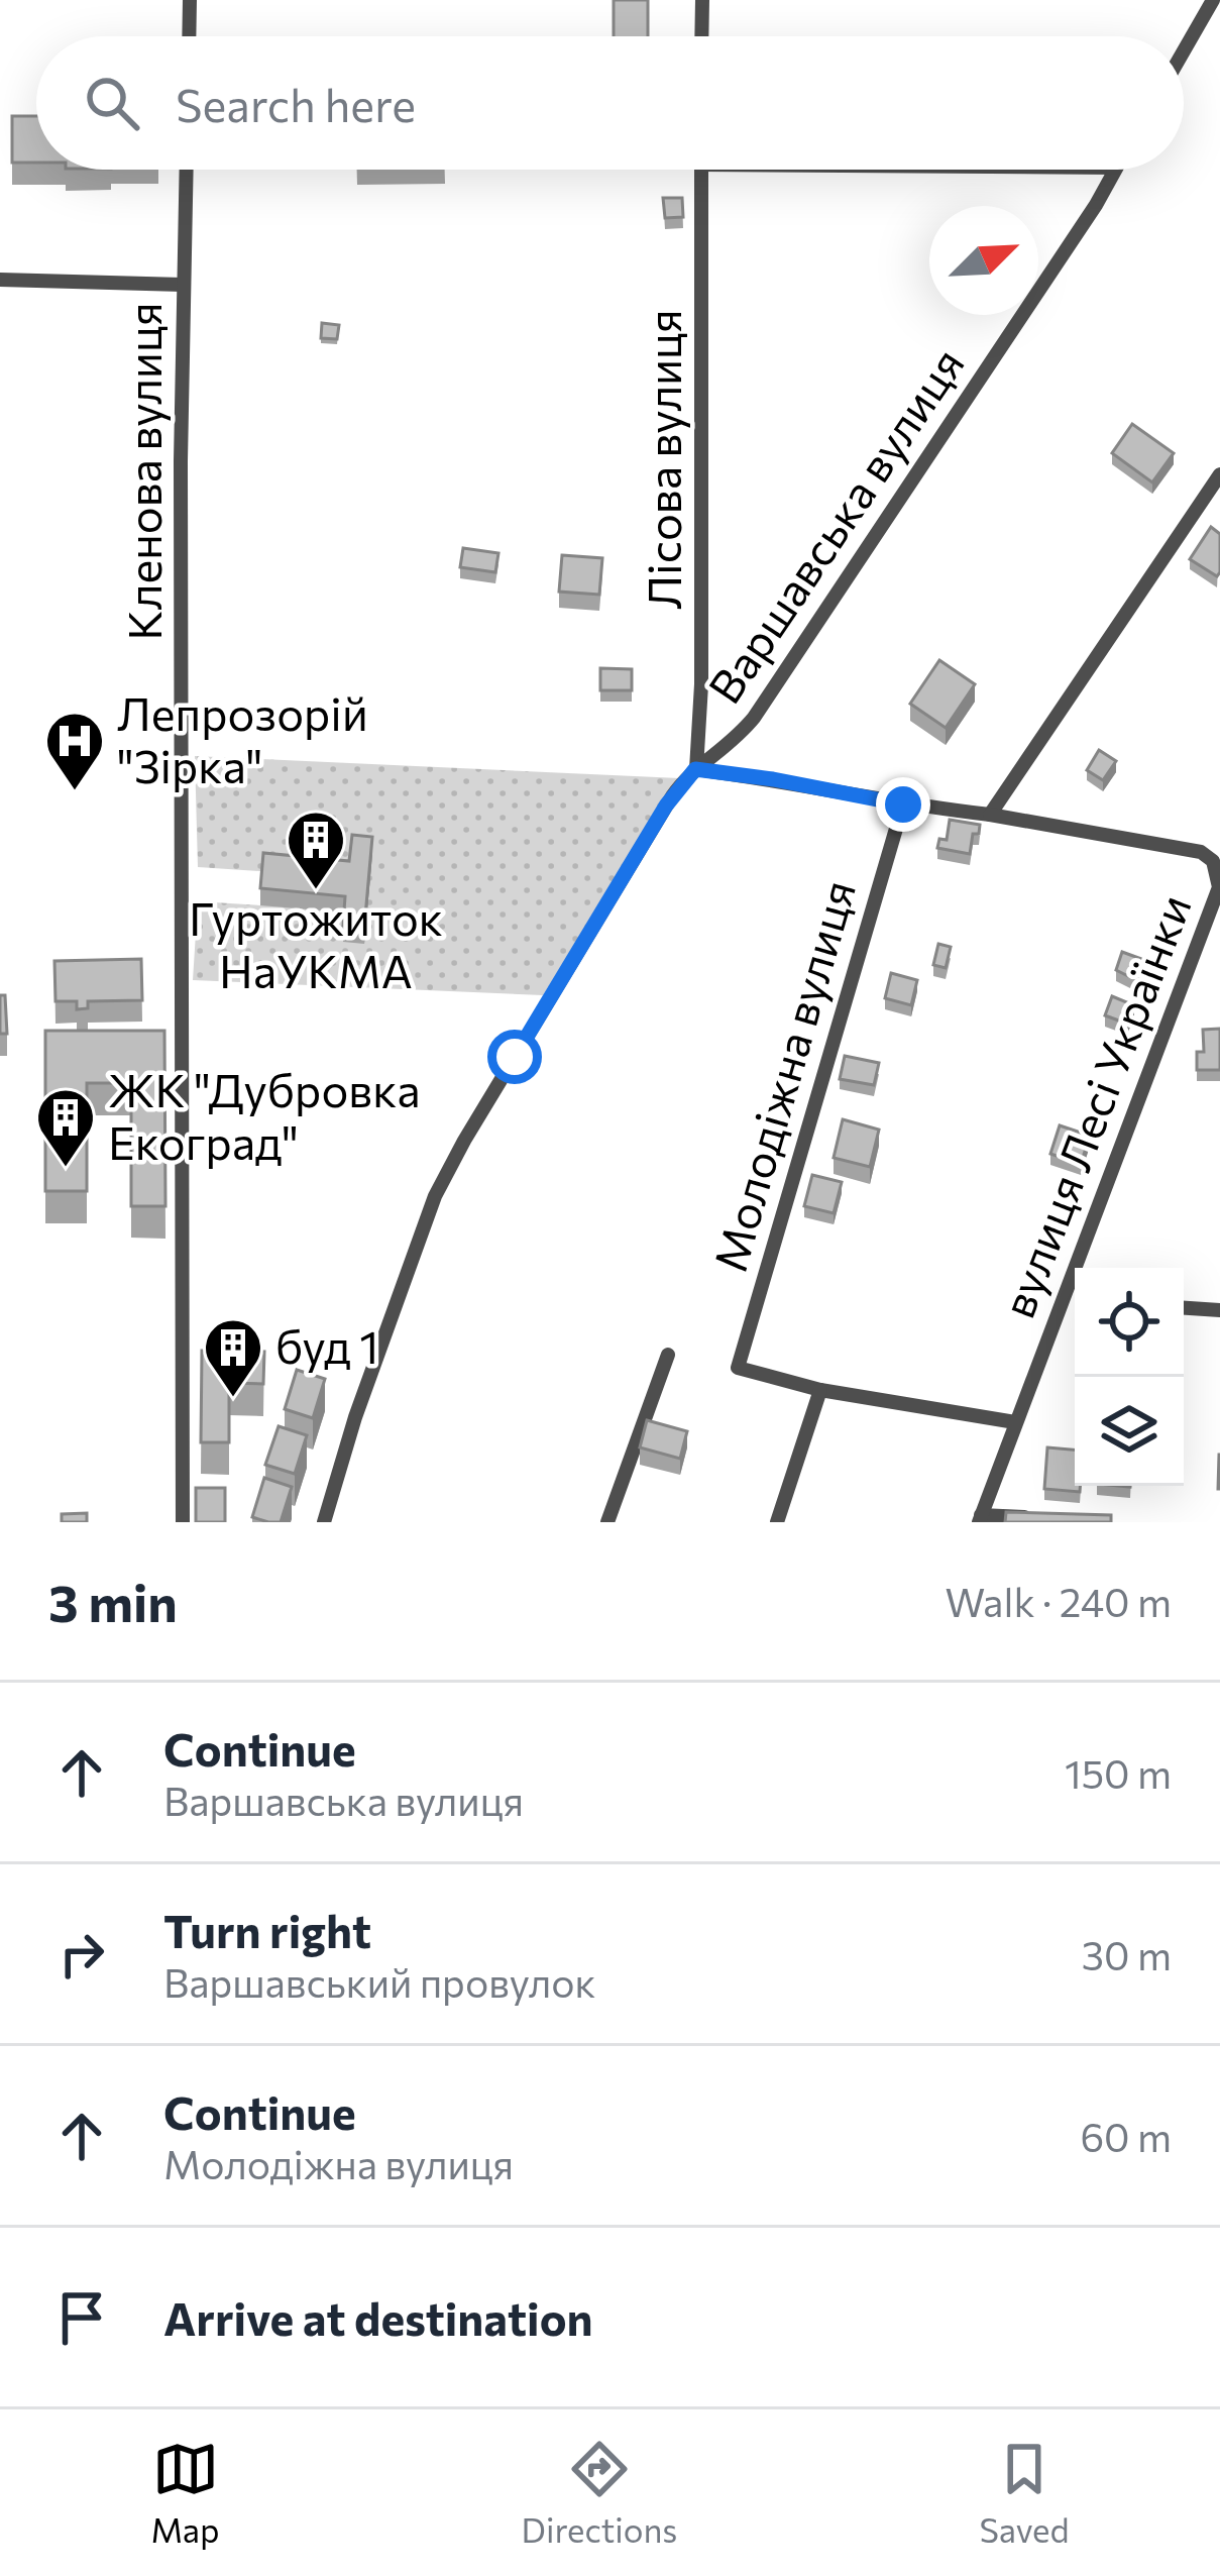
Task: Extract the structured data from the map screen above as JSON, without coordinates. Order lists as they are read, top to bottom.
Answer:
{
  "streets": {
    "street": [
      "Лісова вулиця",
      "Кленова вулиця",
      "Варшавська вулиця",
      "Молодіжна вулиця",
      "вулиця Лесі Українки"
    ]
  },
  "crossings": [
    ["Лісова вулиця", "Варшавська вулиця"]
  ],
  "places": {
    "hospital": ["Лепрозорій \"Зірка\""],
    "building": ["Гуртожиток НаУКМА", "ЖК \"Дубровка Екоград\"", "буд 1"]
  },
  "north": "top right",
  "page": {
    "search": "Search here",
    "heading": ["3 min", "Walk · 240 m"],
    "list": [
      ["Continue", "Варшавська вулиця", "150 m"],
      ["Turn right", "Варшавський провулок", "30 m"],
      ["Continue", "Молодіжна вулиця", "60 m"],
      "Arrive at destination"
    ],
    "nav": ["Map", "Directions", "Saved"]
  }
}
